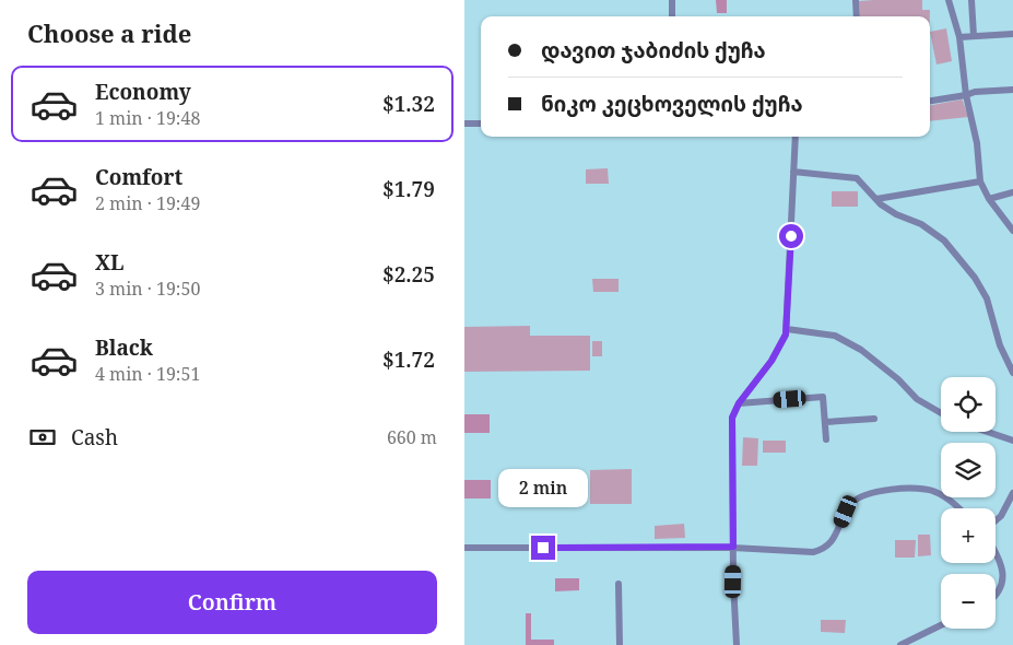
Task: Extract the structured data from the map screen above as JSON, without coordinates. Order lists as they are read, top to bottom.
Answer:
{
  "page": {
    "heading": "Choose a ride",
    "banner": ["დავით ჯაბიძის ქუჩა", "ნიკო კეცხოველის ქუჩა"],
    "list": [
      {
        "name": "Economy",
        "note": "1 min · 19:48",
        "value": "$1.32"
      },
      {
        "name": "Comfort",
        "note": "2 min · 19:49",
        "value": "$1.79"
      },
      {
        "name": "XL",
        "note": "3 min · 19:50",
        "value": "$2.25"
      },
      {
        "name": "Black",
        "note": "4 min · 19:51",
        "value": "$1.72"
      }
    ],
    "map_buttons": ["+", "−"],
    "pay": ["Cash", "660 m"],
    "bubble": "2 min",
    "buttons": "Confirm"
  }
}
